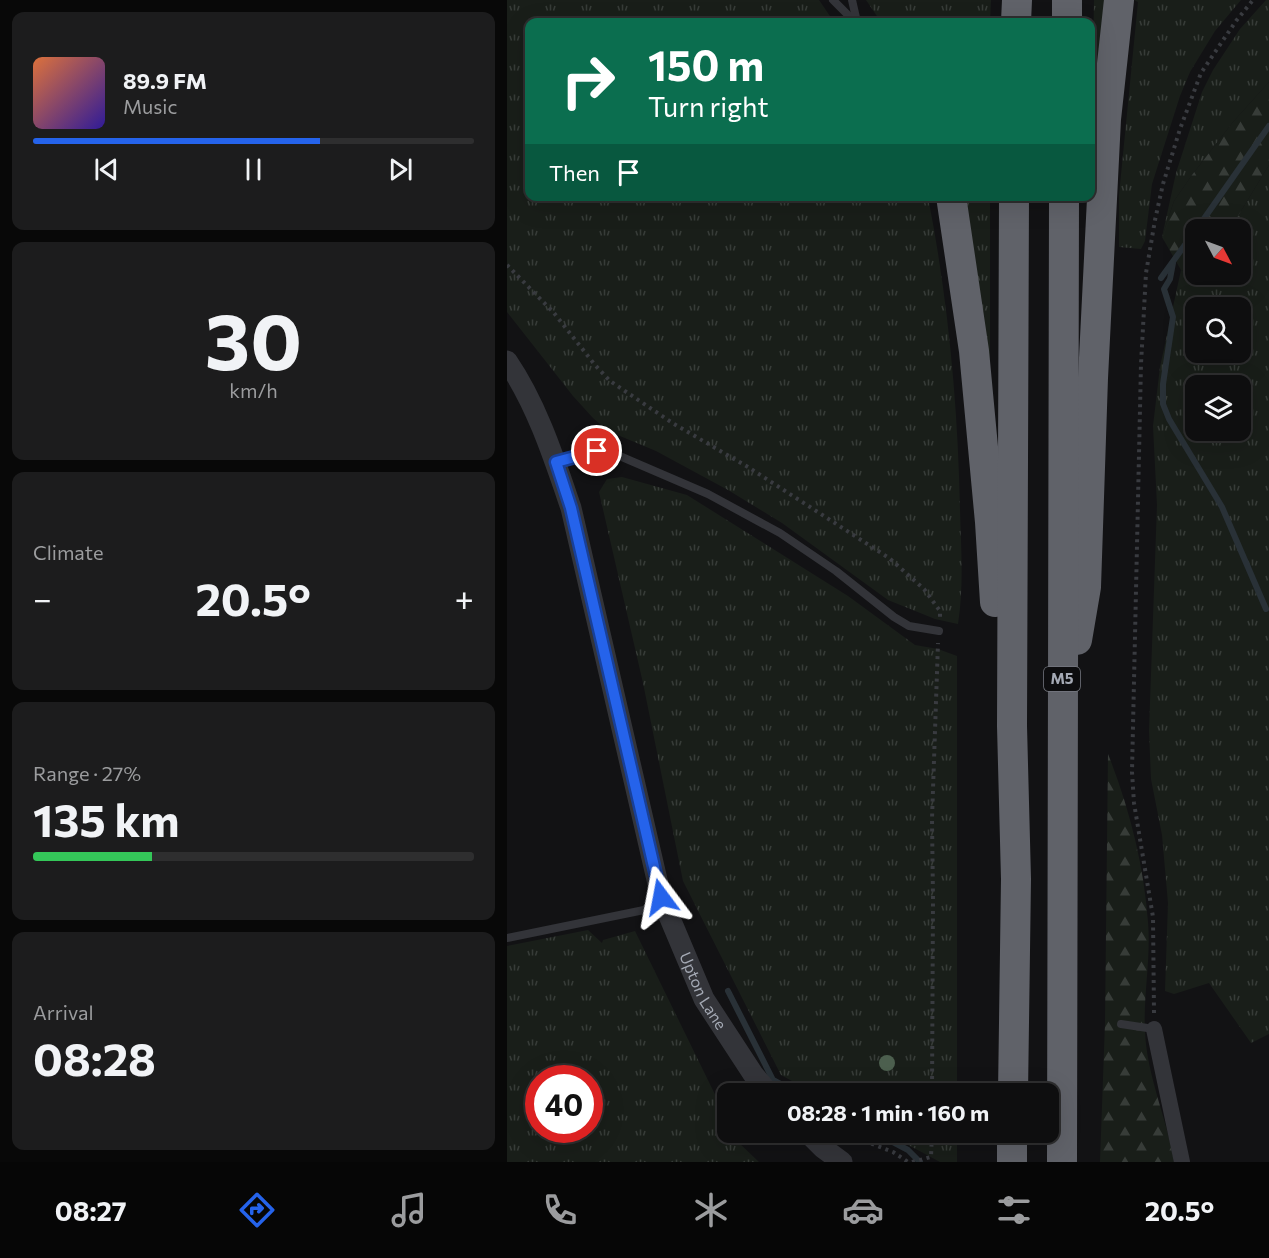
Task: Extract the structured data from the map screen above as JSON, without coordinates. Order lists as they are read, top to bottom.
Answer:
{
  "streets": {
    "highway": ["M5"],
    "street": ["Upton Lane"]
  },
  "north": "bottom right",
  "page": {
    "turn": ["150 m", "Turn right"],
    "song": ["89.9 FM", "Music"],
    "then": "Then",
    "tile": [
      ["30", "km/h"],
      "Climate",
      ["Range · 27%", "135 km"],
      ["Arrival", "08:28"]
    ],
    "heat": ["−", "20.5°", "+"],
    "limit": "40",
    "trip": "08:28 · 1 min · 160 m",
    "tabs": ["08:27", "20.5°"]
  }
}
